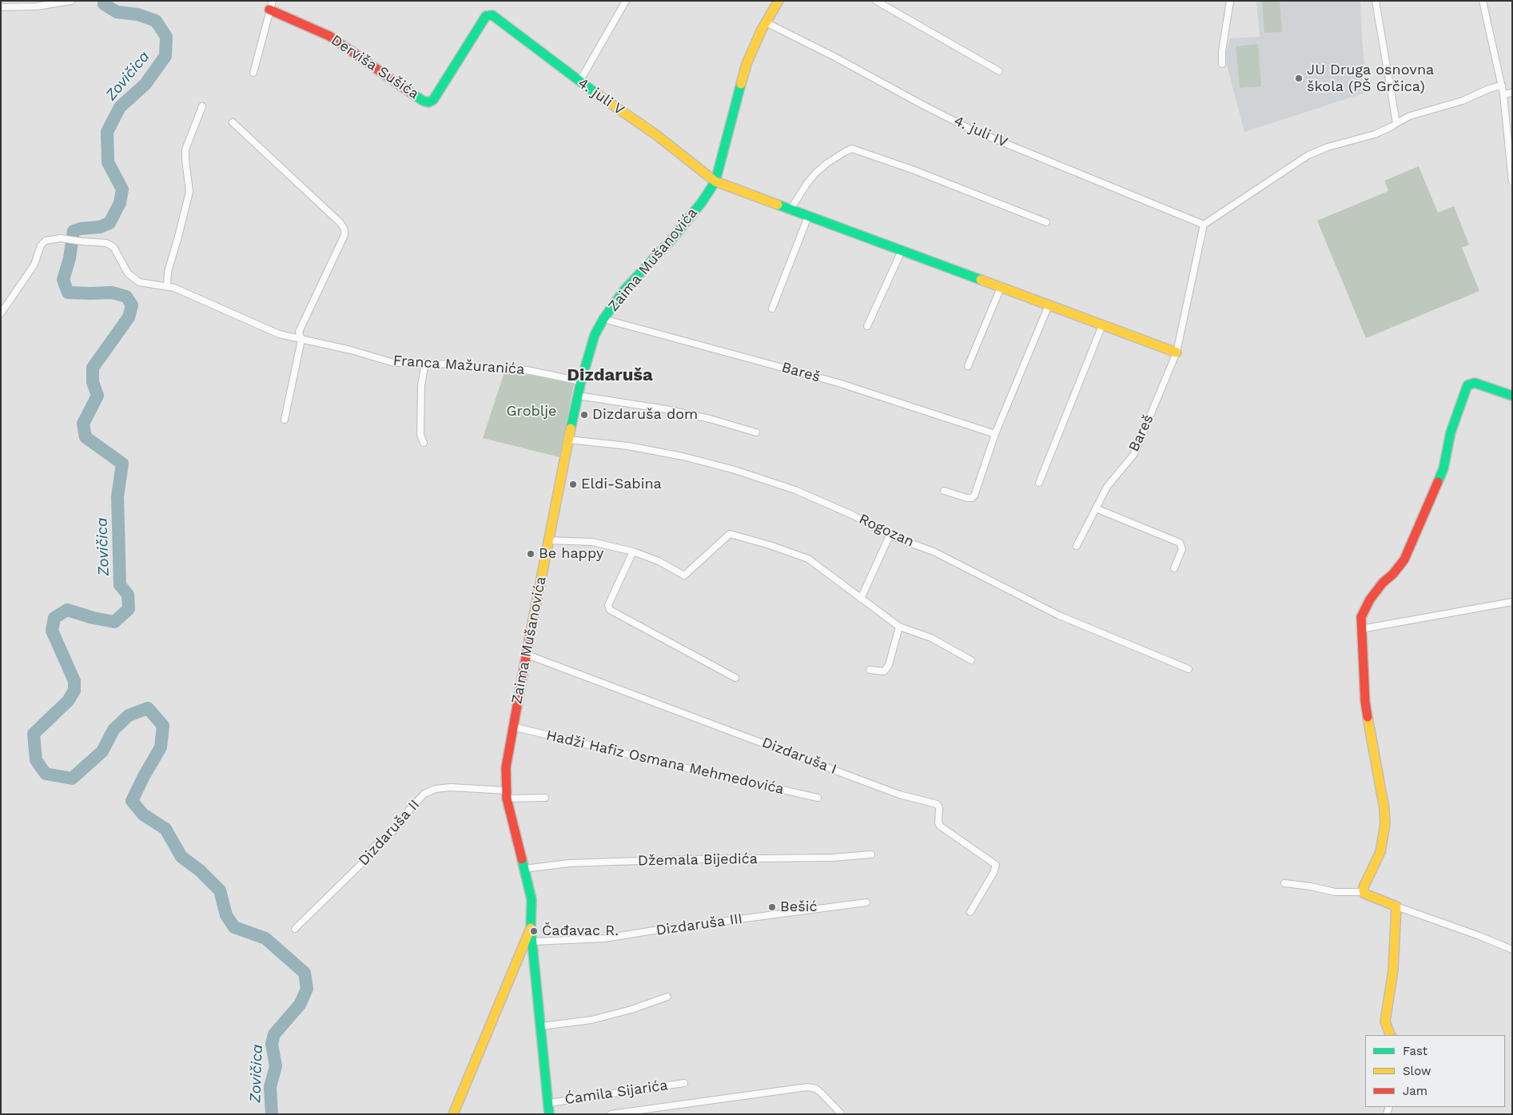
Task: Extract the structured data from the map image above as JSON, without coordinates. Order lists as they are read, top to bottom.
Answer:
{
  "streets": {
    "street": [
      "Derviša Sušića",
      "4. juli V",
      "4. juli IV",
      "Zaima Mušanovića",
      "Franca Mažuranića",
      "Bareš",
      "Rogozan",
      "Dizdaruša I",
      "Hadži Hafiz Osmana Mehmedovića",
      "Dizdaruša II",
      "Džemala Bijedića",
      "Dizdaruša III",
      "Ćamila Sijarića"
    ]
  },
  "crossings": [
    ["Derviša Sušića", "4. juli V"],
    ["4. juli V", "Zaima Mušanovića"],
    ["4. juli IV", "Zaima Mušanovića"],
    ["4. juli IV", "Bareš"],
    ["Zaima Mušanovića", "Franca Mažuranića"],
    ["Zaima Mušanovića", "Bareš"],
    ["Zaima Mušanovića", "Rogozan"],
    ["Zaima Mušanovića", "Dizdaruša I"],
    ["Zaima Mušanovića", "Hadži Hafiz Osmana Mehmedovića"],
    ["Zaima Mušanovića", "Dizdaruša II"],
    ["Zaima Mušanovića", "Džemala Bijedića"]
  ],
  "districts": ["Dizdaruša"],
  "water": ["Zovičica"],
  "parks": ["Groblje"],
  "places": [
    "JU Druga osnovna škola (PŠ Grčica)",
    "Dizdaruša dom",
    "Eldi-Sabina",
    "Be happy",
    "Bešić",
    "Čađavac R."
  ],
  "legend": ["Fast", "Slow", "Jam"]
}
